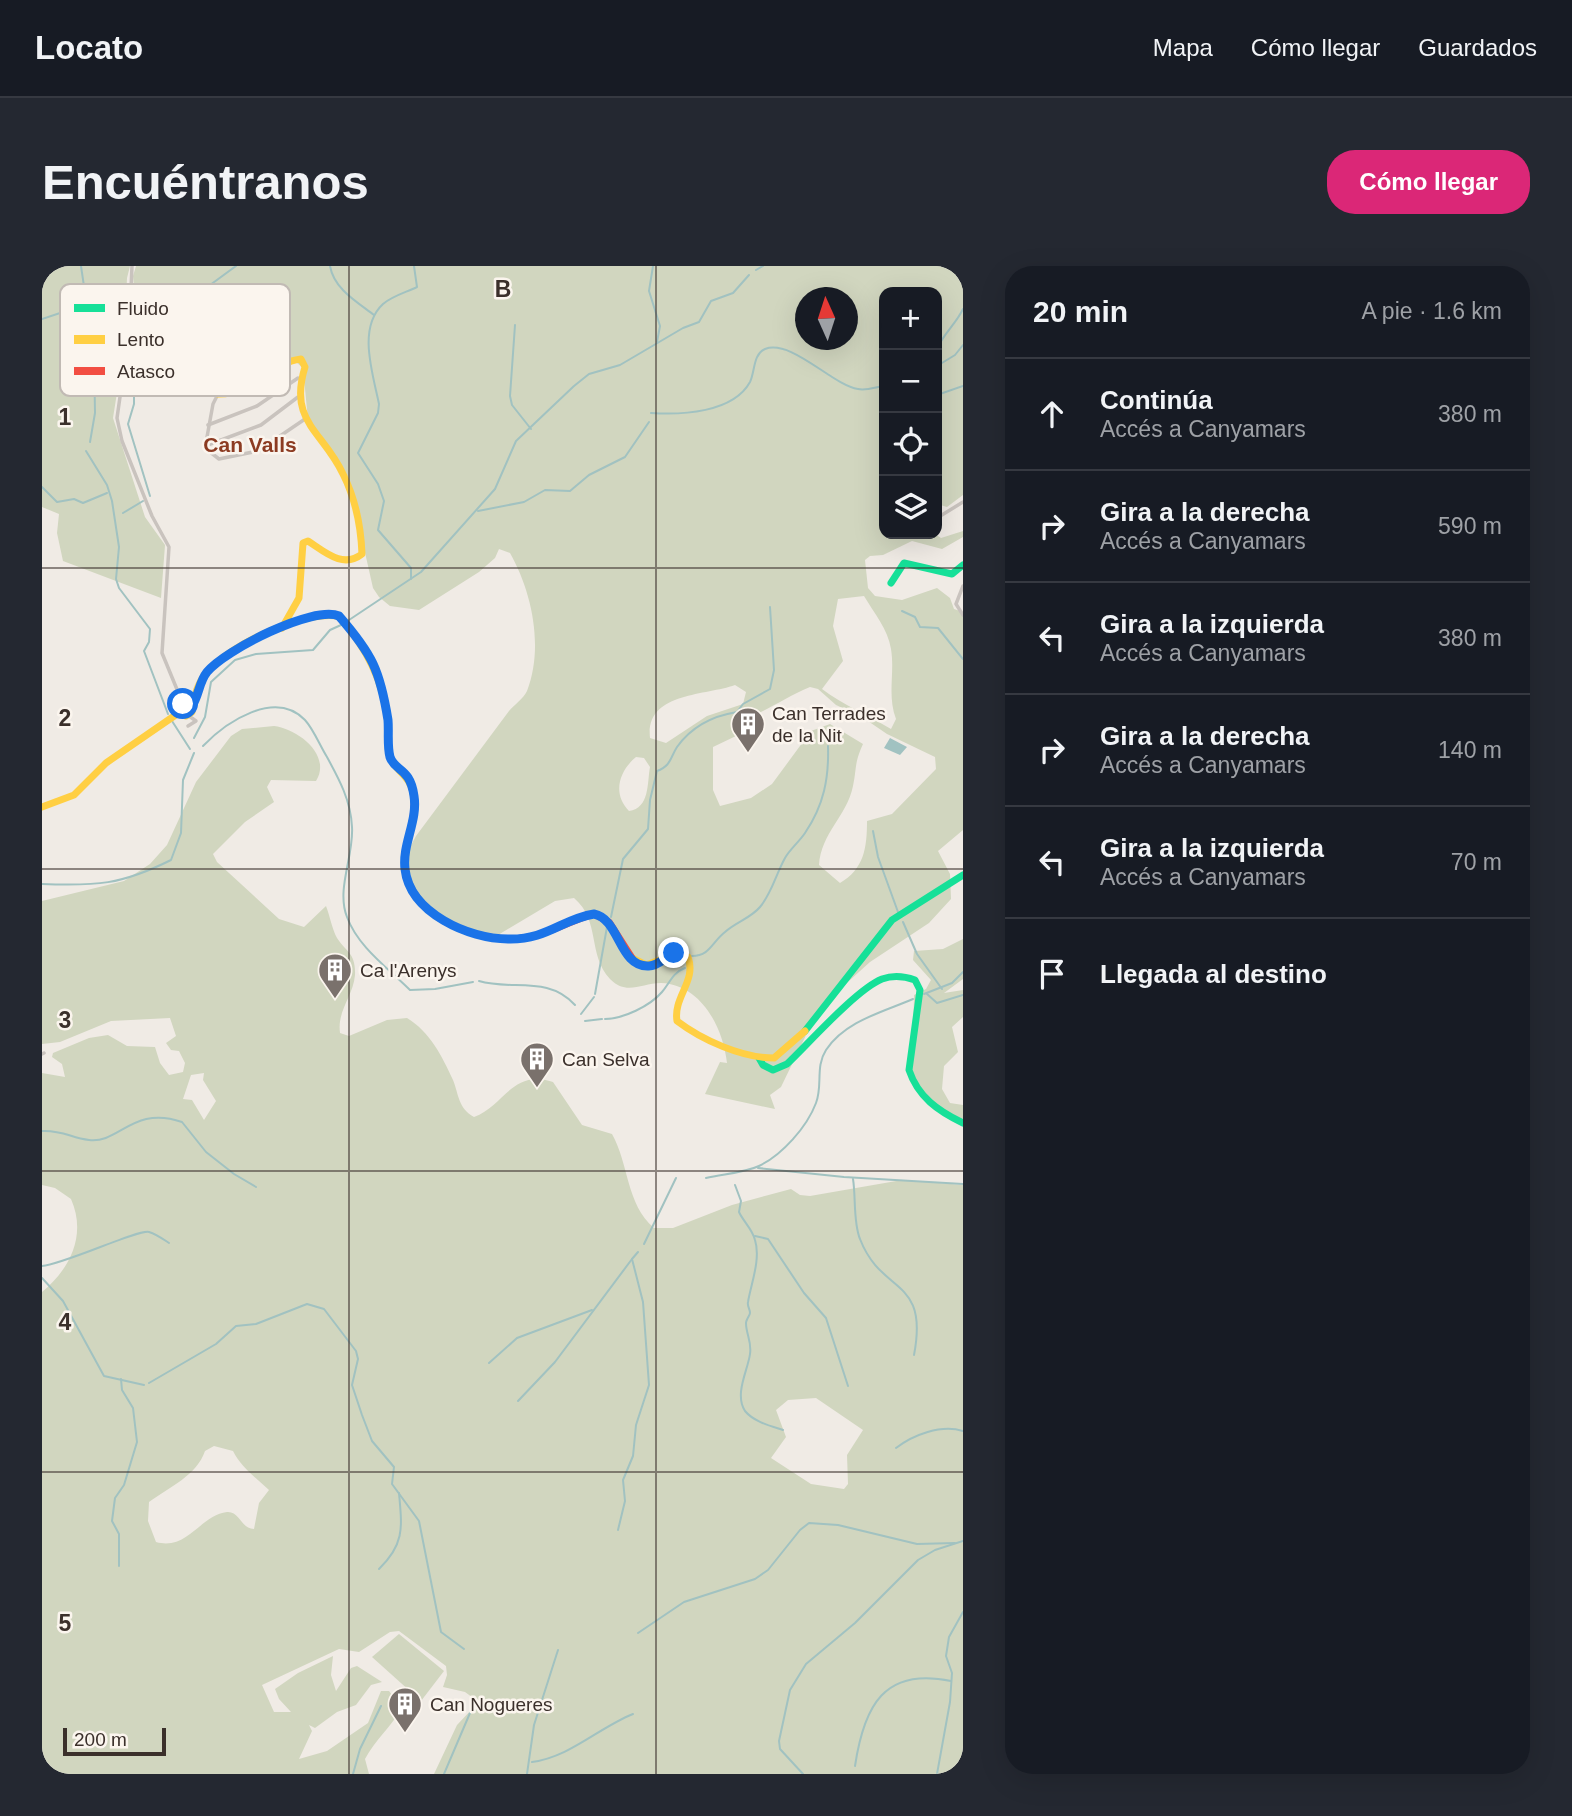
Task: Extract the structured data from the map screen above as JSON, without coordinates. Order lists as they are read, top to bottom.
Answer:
{
  "districts": ["Can Valls"],
  "places": {
    "building": [
      "Can Terrades de la Nit",
      "Ca l'Arenys",
      "Can Selva",
      "Can Nogueres"
    ]
  },
  "legend": ["Fluido", "Lento", "Atasco"],
  "scale_bar": "200 m",
  "north": "top",
  "page": {
    "header": "Locato",
    "nav": ["Mapa", "Cómo llegar", "Guardados"],
    "buttons": "Cómo llegar",
    "title": "Encuéntranos",
    "heading": ["20 min", "A pie · 1.6 km"],
    "map_buttons": ["+", "−"],
    "list": [
      ["Continúa", "Accés a Canyamars", "380 m"],
      ["Gira a la derecha", "Accés a Canyamars", "590 m"],
      ["Gira a la izquierda", "Accés a Canyamars", "380 m"],
      ["Gira a la derecha", "Accés a Canyamars", "140 m"],
      ["Gira a la izquierda", "Accés a Canyamars", "70 m"],
      "Llegada al destino"
    ],
    "scale": "200 m"
  },
  "grid": {
    "columns": ["B"],
    "rows": [
      "1",
      "2",
      "3",
      "4",
      "5"
    ]
  }
}
